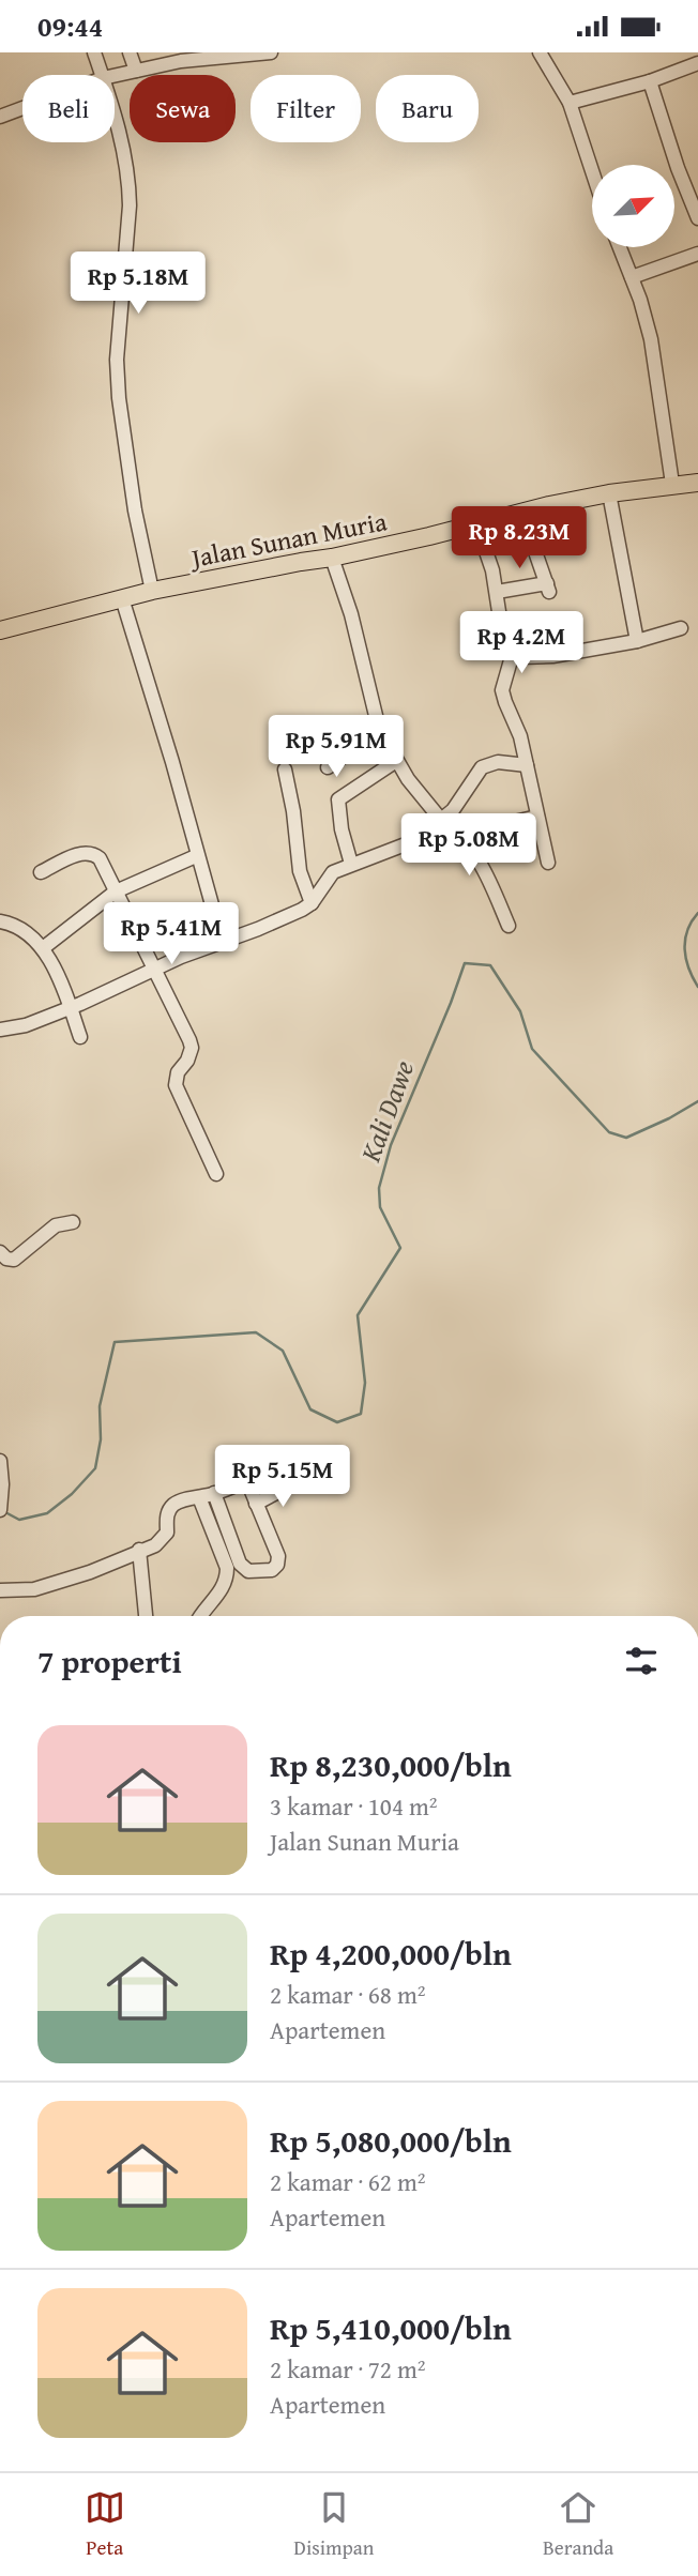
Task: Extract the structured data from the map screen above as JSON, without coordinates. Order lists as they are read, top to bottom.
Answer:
{
  "streets": {
    "main road": ["Jalan Sunan Muria"]
  },
  "water": ["Kali Dawe"],
  "north": "top right",
  "page": {
    "status": "09:44",
    "chip": [
      "Beli",
      "Sewa",
      "Filter",
      "Baru"
    ],
    "price": [
      "Rp 5.18M",
      "Rp 8.23M",
      "Rp 4.2M",
      "Rp 5.91M",
      "Rp 5.08M",
      "Rp 5.41M",
      "Rp 5.15M"
    ],
    "heading": "7 properti",
    "list": [
      {
        "name": "Rp 8,230,000/bln",
        "note": "3 kamar · 104 m² · Jalan Sunan Muria"
      },
      {
        "name": "Rp 4,200,000/bln",
        "note": "2 kamar · 68 m² · Apartemen"
      },
      {
        "name": "Rp 5,080,000/bln",
        "note": "2 kamar · 62 m² · Apartemen"
      },
      {
        "name": "Rp 5,410,000/bln",
        "note": "2 kamar · 72 m² · Apartemen"
      }
    ],
    "tabs": ["Peta", "Disimpan", "Beranda"]
  }
}
